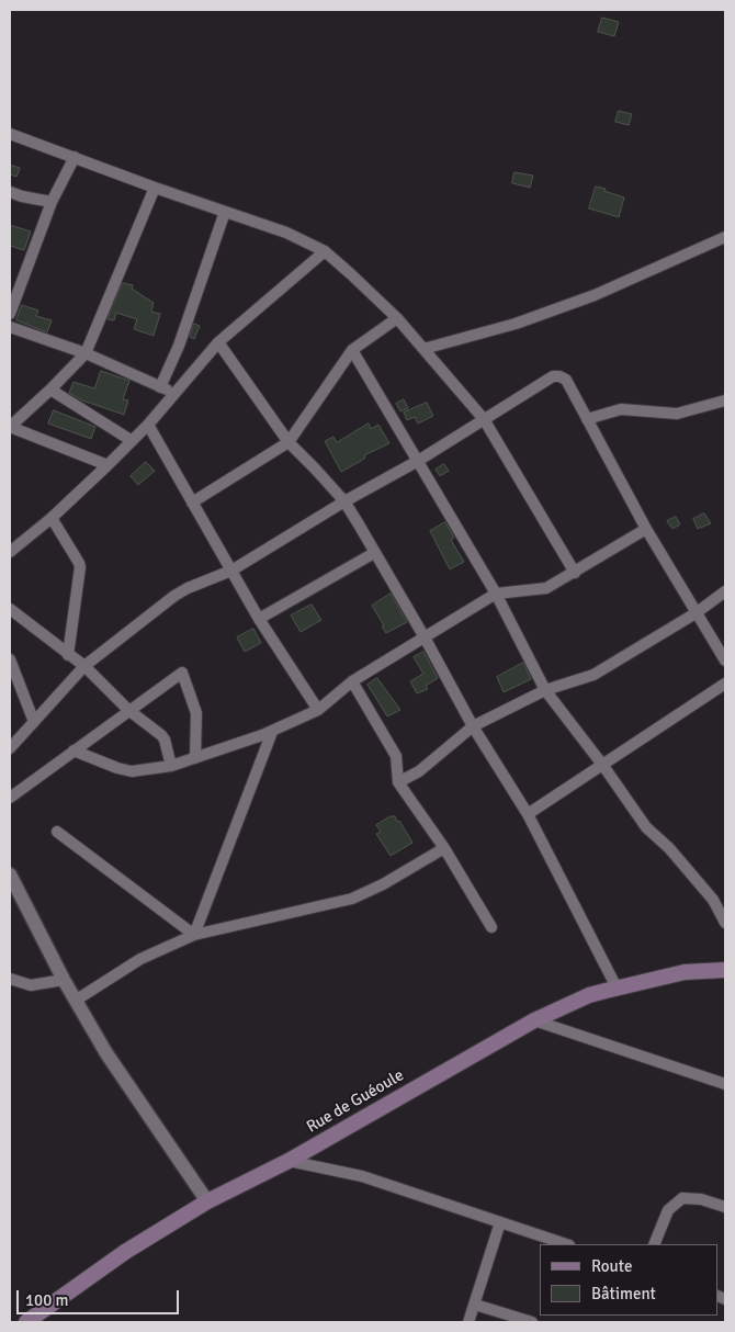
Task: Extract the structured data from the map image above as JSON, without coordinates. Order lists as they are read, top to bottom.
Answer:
{
  "streets": {
    "main road": ["Rue de Guéoule"]
  },
  "legend": ["Route", "Bâtiment"],
  "scale_bar": "100 m"
}
